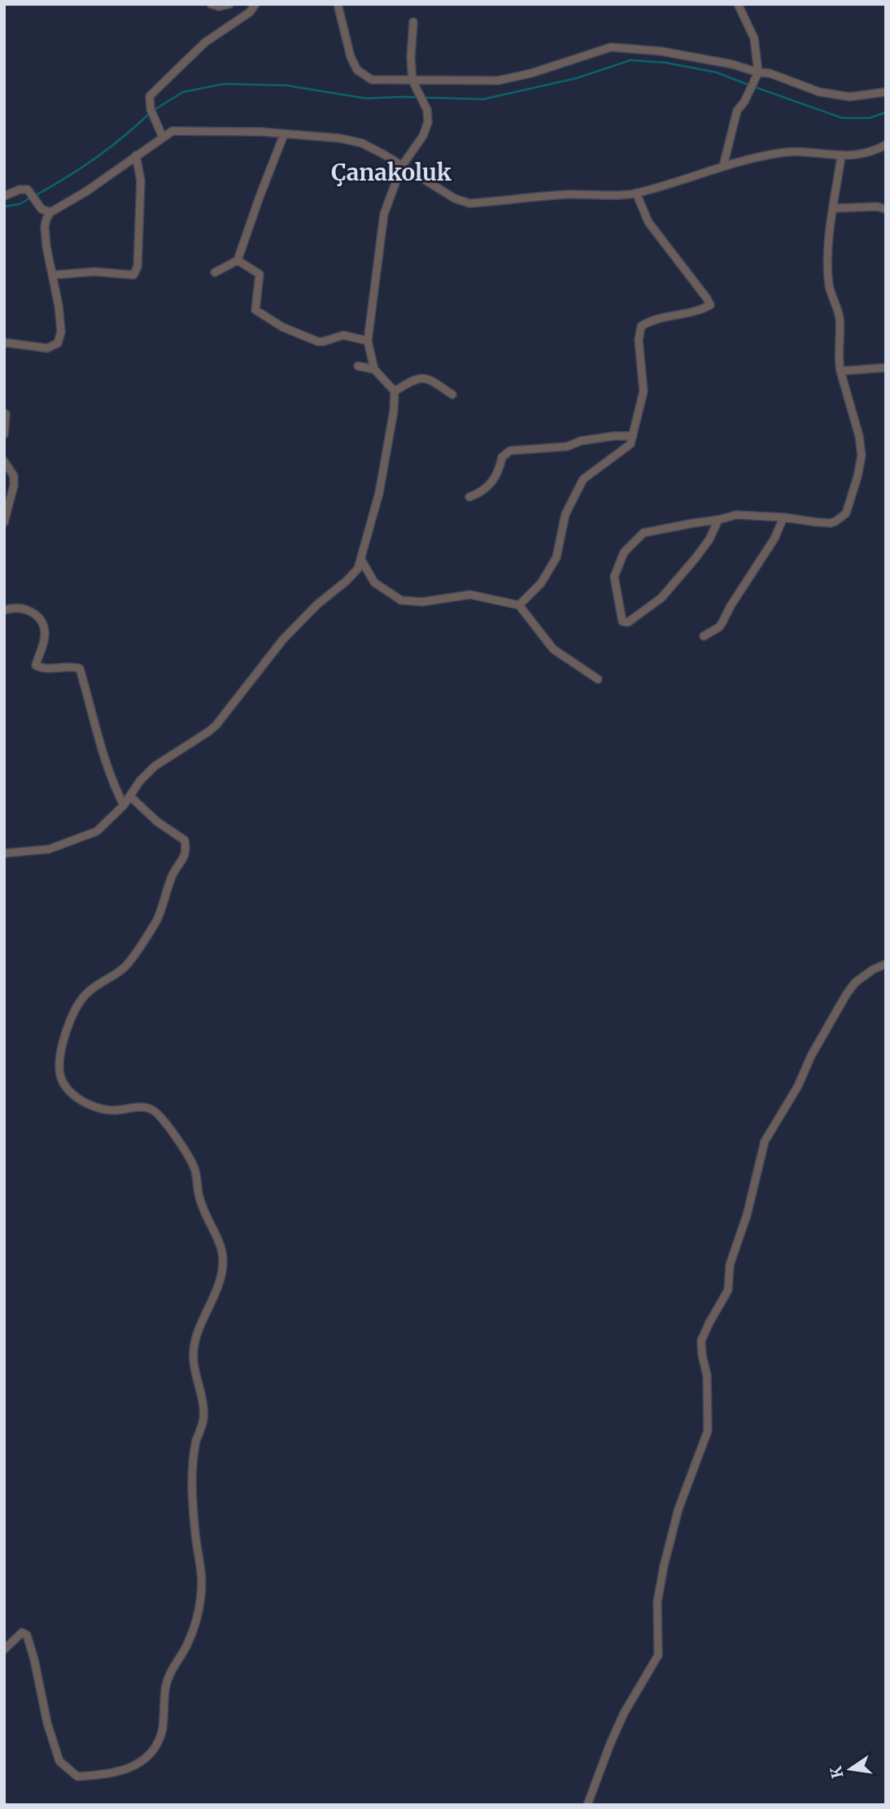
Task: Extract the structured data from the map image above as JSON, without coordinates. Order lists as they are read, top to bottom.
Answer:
{
  "districts": ["Çanakoluk"],
  "north": "left"
}
